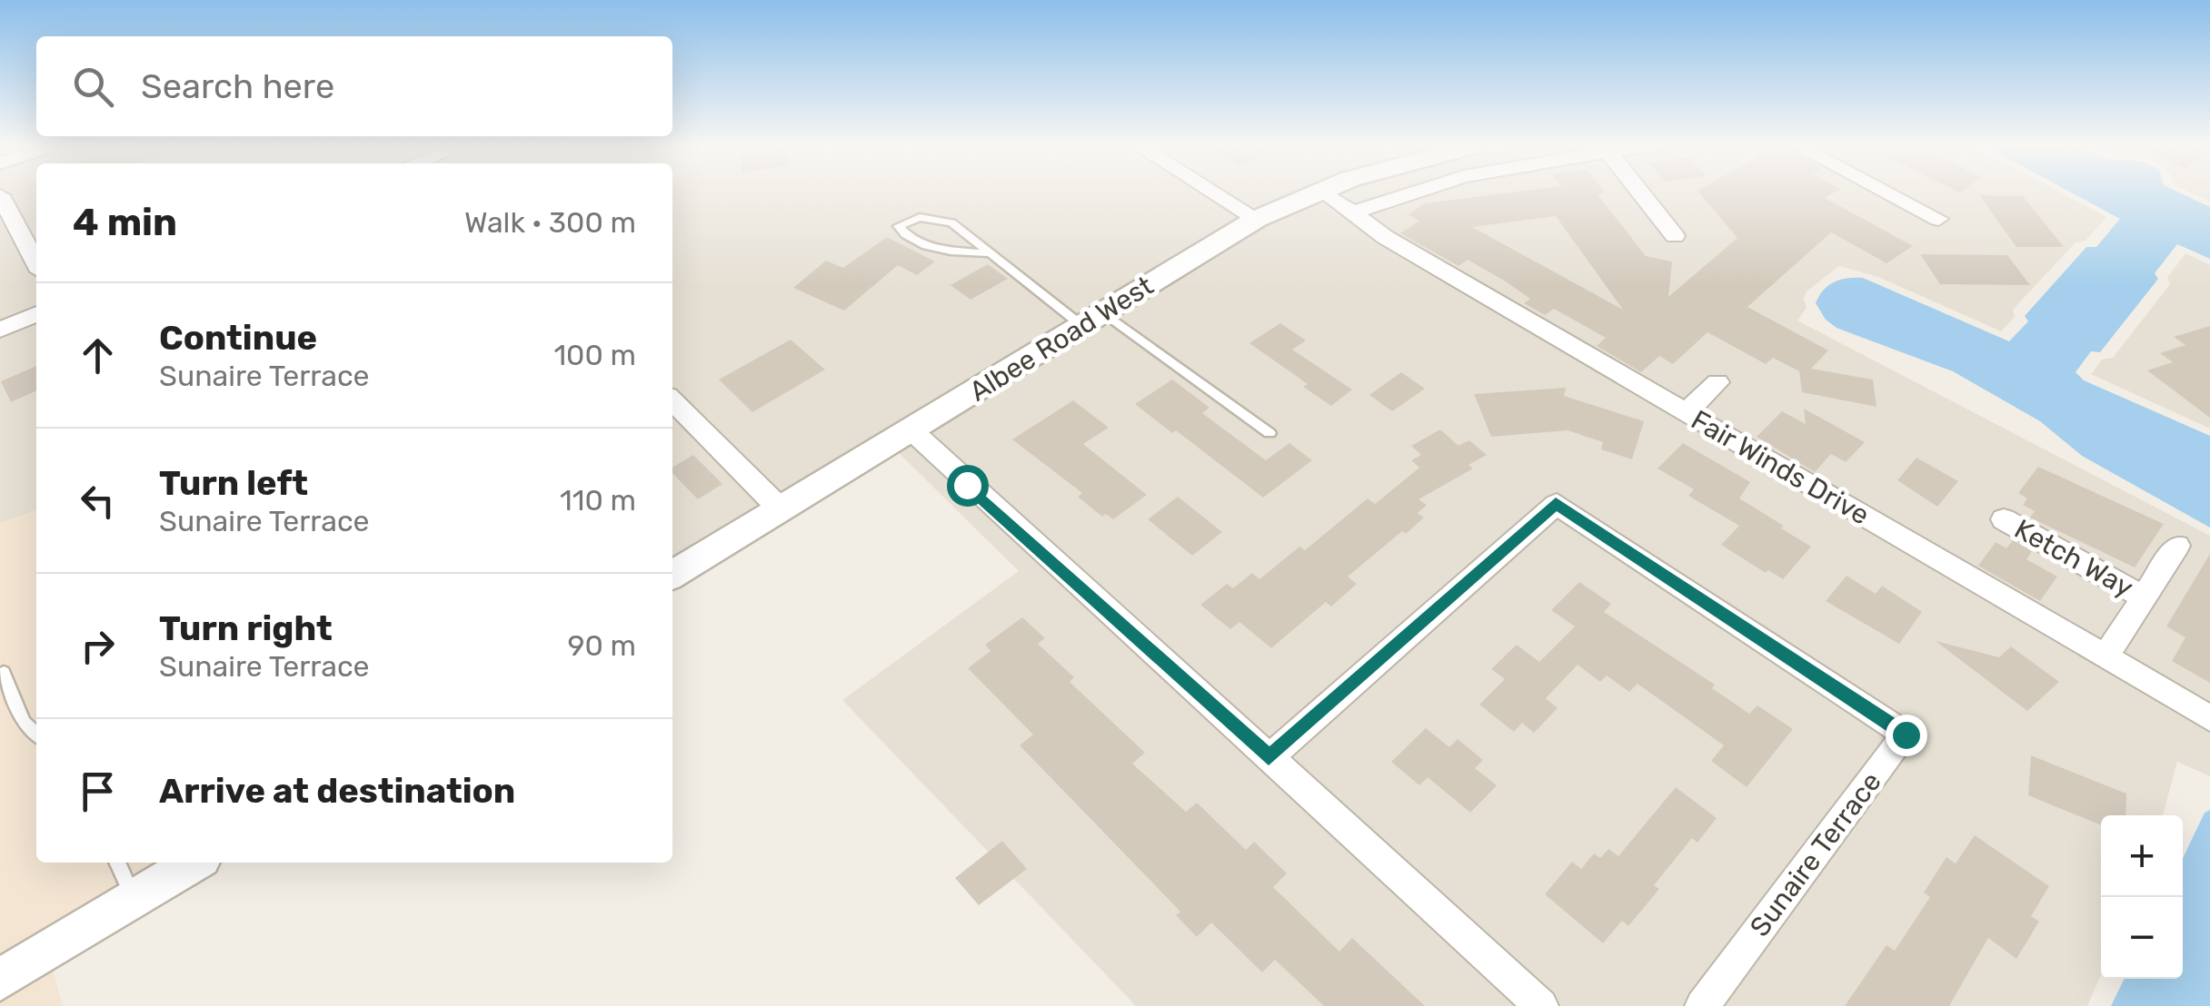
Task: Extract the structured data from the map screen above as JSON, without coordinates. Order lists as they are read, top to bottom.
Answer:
{
  "streets": {
    "street": [
      "Albee Road West",
      "Fair Winds Drive",
      "Ketch Way",
      "Sunaire Terrace"
    ]
  },
  "crossings": [
    ["Fair Winds Drive", "Ketch Way"]
  ],
  "page": {
    "search": "Search here",
    "heading": ["4 min", "Walk · 300 m"],
    "list": [
      ["Continue", "Sunaire Terrace", "100 m"],
      ["Turn left", "Sunaire Terrace", "110 m"],
      ["Turn right", "Sunaire Terrace", "90 m"],
      "Arrive at destination"
    ],
    "map_buttons": ["+", "−"]
  }
}
